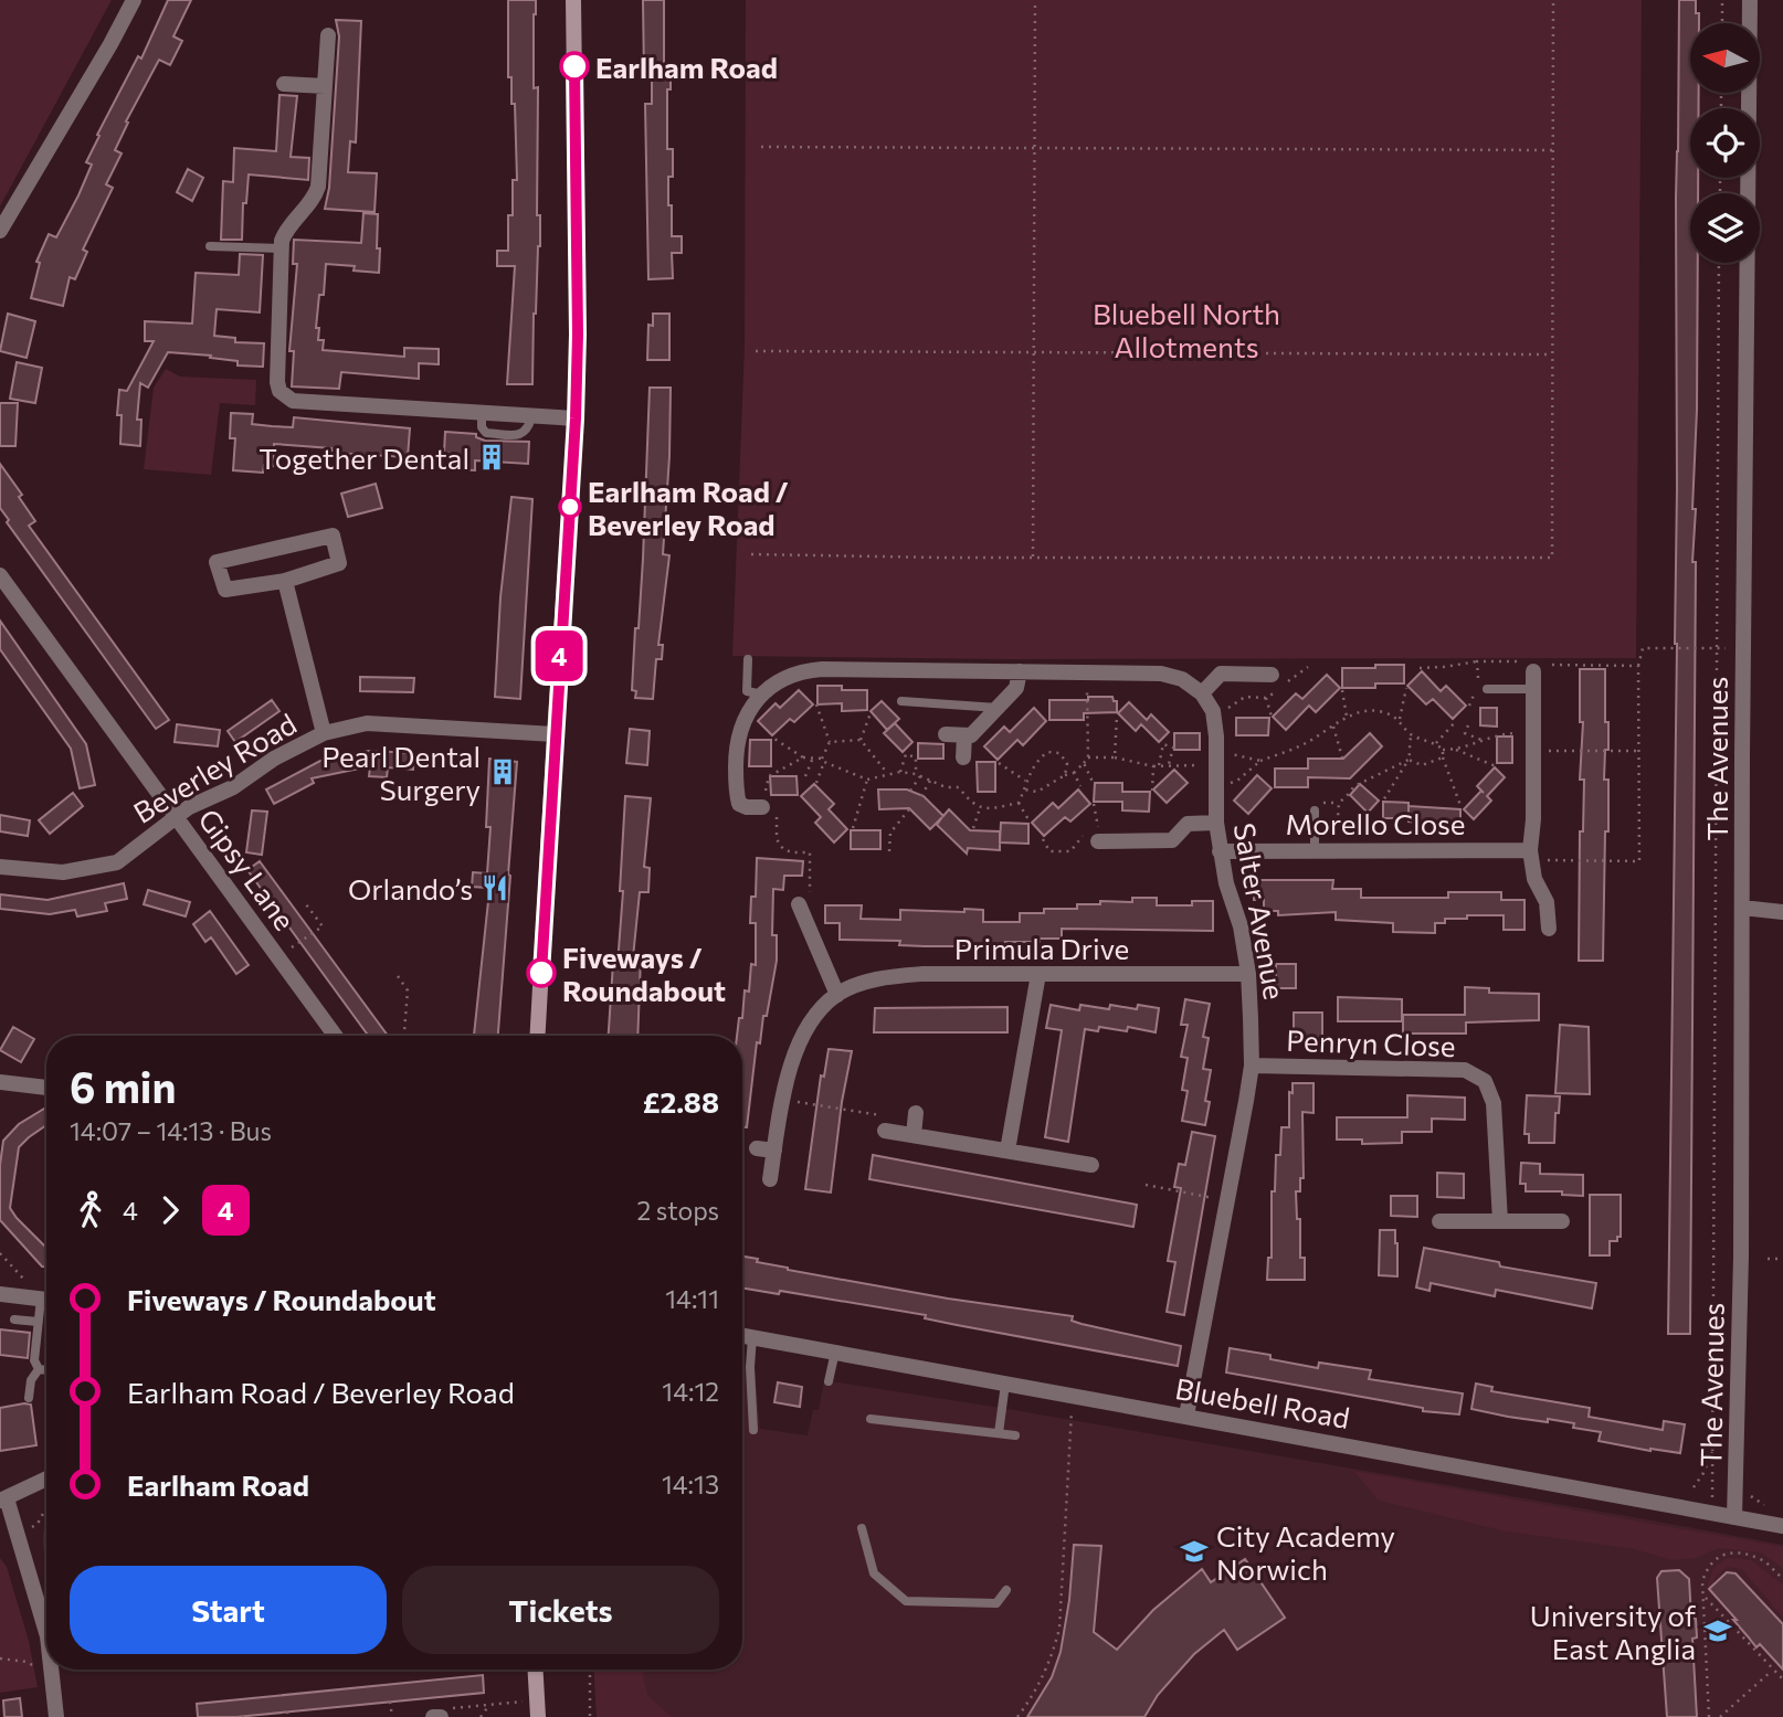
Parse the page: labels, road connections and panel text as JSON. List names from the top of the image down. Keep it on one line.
{"streets":{"street":["The Avenues","Beverley Road","Morello Close","Gipsy Lane","Salter Avenue","Primula Drive","Penryn Close","Bluebell Road"]},"crossings":[["The Avenues","Bluebell Road"],["Beverley Road","Gipsy Lane"],["Morello Close","Salter Avenue"],["Salter Avenue","Primula Drive"],["Salter Avenue","Penryn Close"],["Salter Avenue","Bluebell Road"]],"parks":["Bluebell North Allotments"],"places":{"other":["Earlham Road","Earlham Road / Beverley Road","Fiveways / Roundabout"],"building":["Together Dental","Pearl Dental Surgery"],"restaurant":["Orlando’s"],"school or university":["City Academy Norwich","University of East Anglia"]},"lines":["bus line 4"],"north":"left","page":{"on_map":"4","heading":["6 min","14:07 – 14:13 · Bus","£2.88"],"legs":["4","4","2 stops"],"list":[{"name":"Fiveways / Roundabout","value":"14:11"},{"name":"Earlham Road / Beverley Road","value":"14:12"},{"name":"Earlham Road","value":"14:13"}],"buttons":["Start","Tickets"]}}
